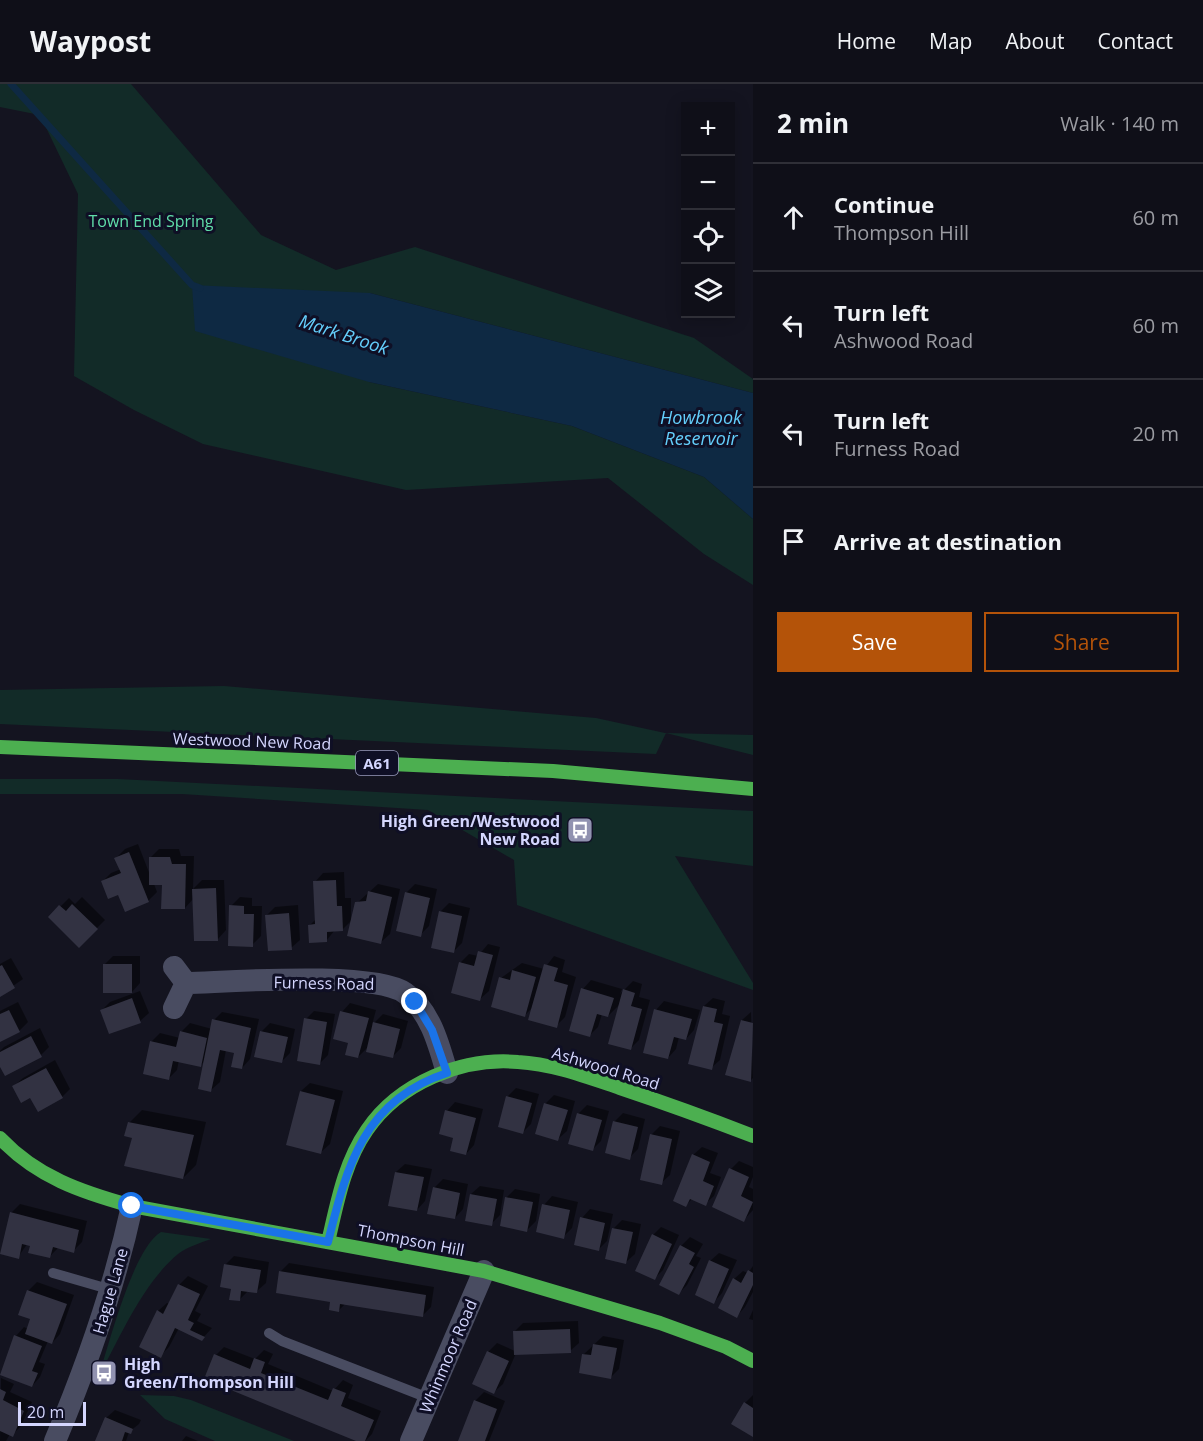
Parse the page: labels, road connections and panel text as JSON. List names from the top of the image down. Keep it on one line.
{"streets":{"main road":["Westwood New Road","A61","Ashwood Road","Thompson Hill"],"street":["Furness Road","Hague Lane","Whinmoor Road"]},"crossings":[["Furness Road","Ashwood Road"],["Ashwood Road","Thompson Hill"],["Thompson Hill","Hague Lane"],["Thompson Hill","Whinmoor Road"]],"water":["Mark Brook","Howbrook Reservoir"],"parks":["Town End Spring"],"places":{"bus stop":["High Green/Westwood New Road","High Green/Thompson Hill"]},"scale_bar":"20 m","page":{"header":"Waypost","nav":["Home","Map","About","Contact"],"heading":["2 min","Walk · 140 m"],"map_buttons":["+","−"],"list":[["Continue","Thompson Hill","60 m"],["Turn left","Ashwood Road","60 m"],["Turn left","Furness Road","20 m"],"Arrive at destination"],"buttons":["Save","Share"],"scale":"20 m"}}
